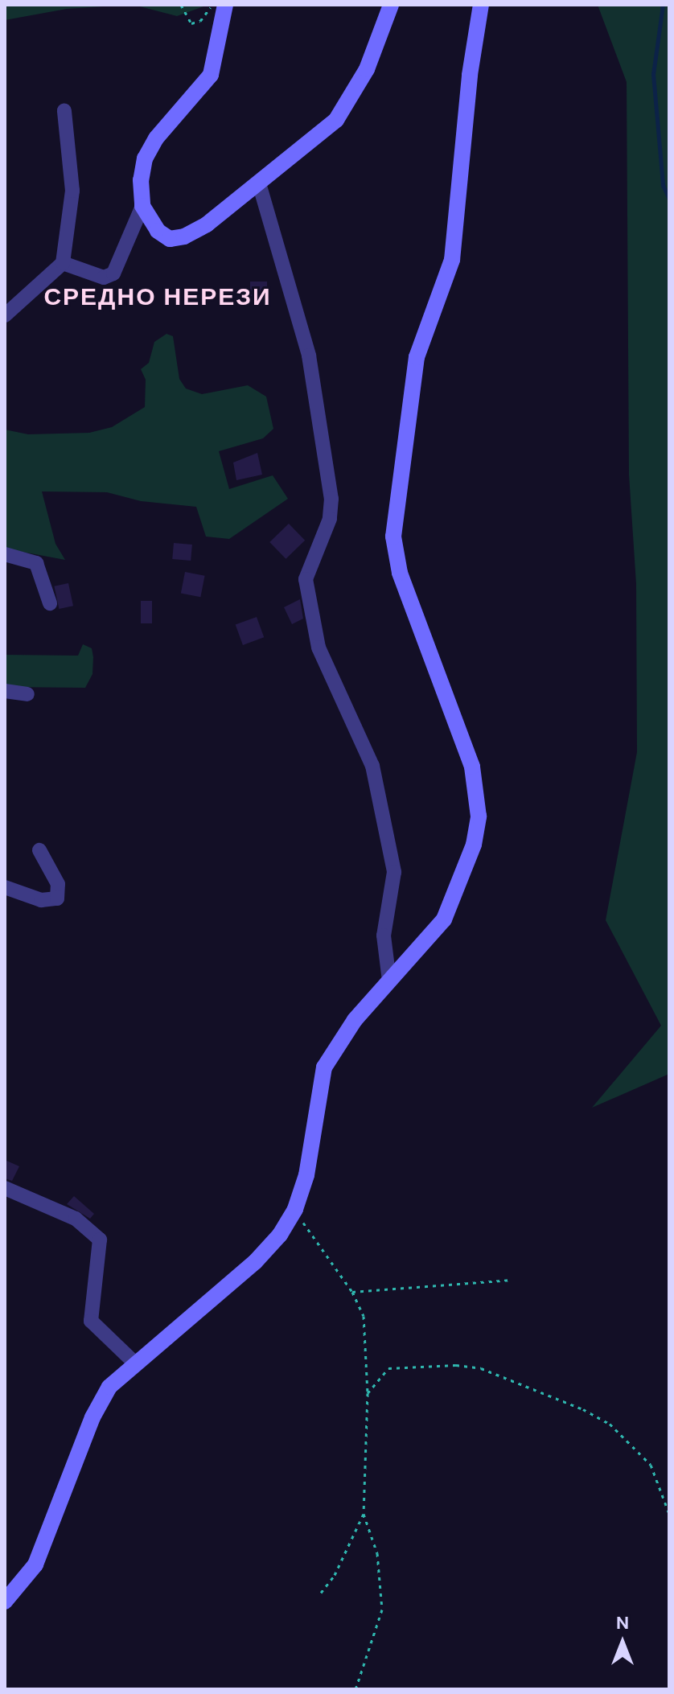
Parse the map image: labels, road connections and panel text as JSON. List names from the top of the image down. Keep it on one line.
{"districts":["СРЕДНО НЕРЕЗИ"],"north":"top"}
